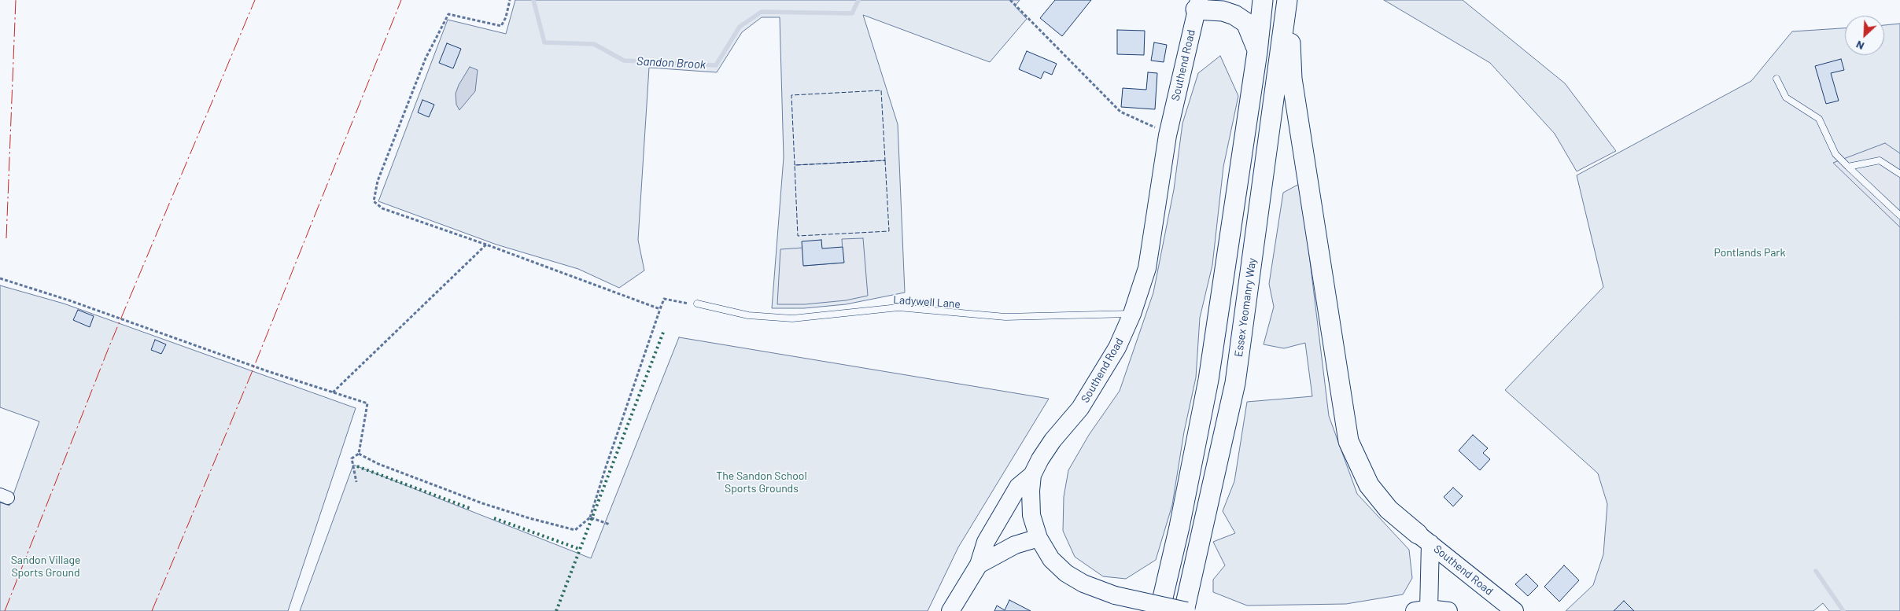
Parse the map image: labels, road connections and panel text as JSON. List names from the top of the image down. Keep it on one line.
{"streets":{"main road":["Essex Yeomanry Way"],"street":["Southend Road"],"lane":["Ladywell Lane"]},"crossings":[["Southend Road","Ladywell Lane"],["Southend Road","Essex Yeomanry Way"]],"water":["Sandon Brook"],"parks":["Pontlands Park","The Sandon School Sports Grounds","Sandon Village Sports Ground"],"north":"bottom left"}
